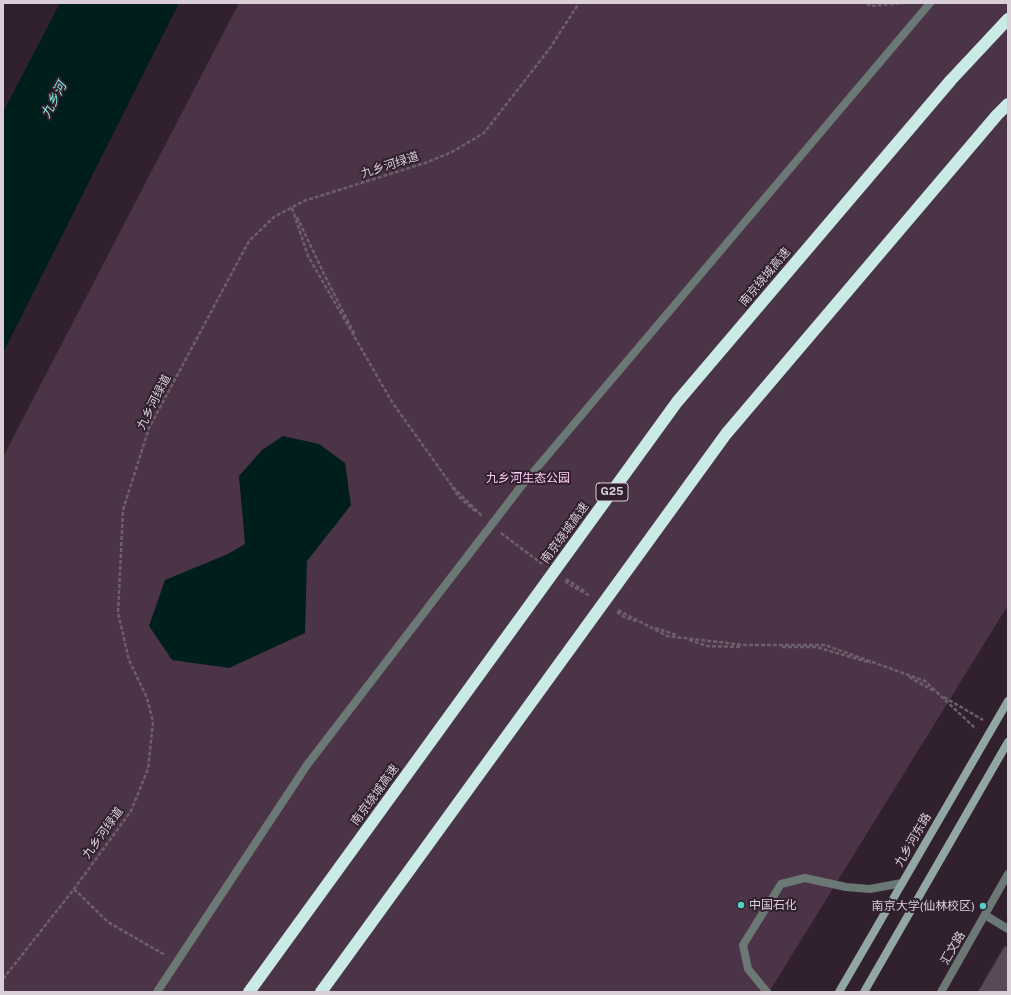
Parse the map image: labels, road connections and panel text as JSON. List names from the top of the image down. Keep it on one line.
{"streets":{"highway":["南京绕城高速","G25"],"main road":["九乡河东路"],"street":["汇文路"],"path":["九乡河绿道"]},"water":["九乡河"],"parks":["九乡河生态公园"],"places":["中国石化","南京大学(仙林校区)"]}
